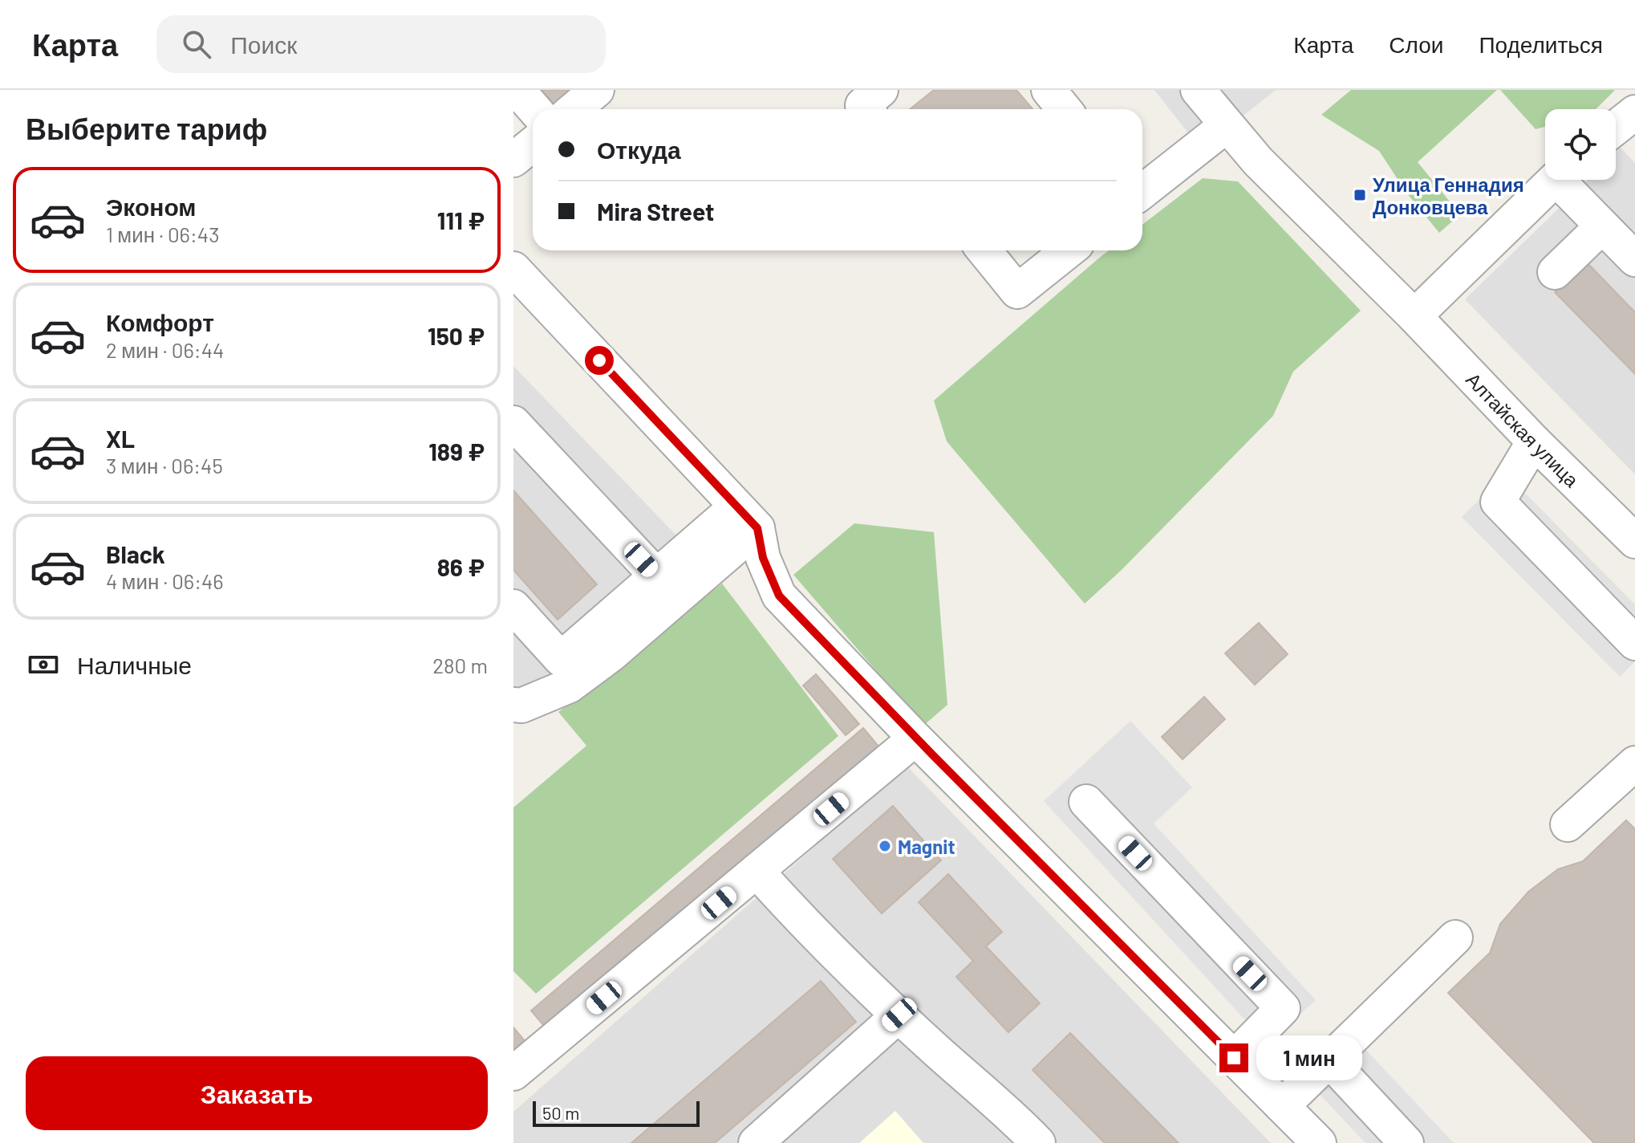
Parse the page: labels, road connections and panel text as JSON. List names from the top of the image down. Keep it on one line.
{"streets":{"street":["Алтайская улица"]},"places":{"transit":["Улица Геннадия Донковцева"],"other":["Magnit"]},"scale_bar":"50 m","page":{"header":"Карта","search":"Поиск","nav":["Карта","Слои","Поделиться"],"heading":"Выберите тариф","banner":["Откуда","Mira Street"],"list":[{"name":"Эконом","note":"1 мин · 06:43","value":"111 ₽"},{"name":"Комфорт","note":"2 мин · 06:44","value":"150 ₽"},{"name":"XL","note":"3 мин · 06:45","value":"189 ₽"},{"name":"Black","note":"4 мин · 06:46","value":"86 ₽"}],"pay":["Наличные","280 m"],"bubble":"1 мин","buttons":"Заказать","scale":"50 m"}}
